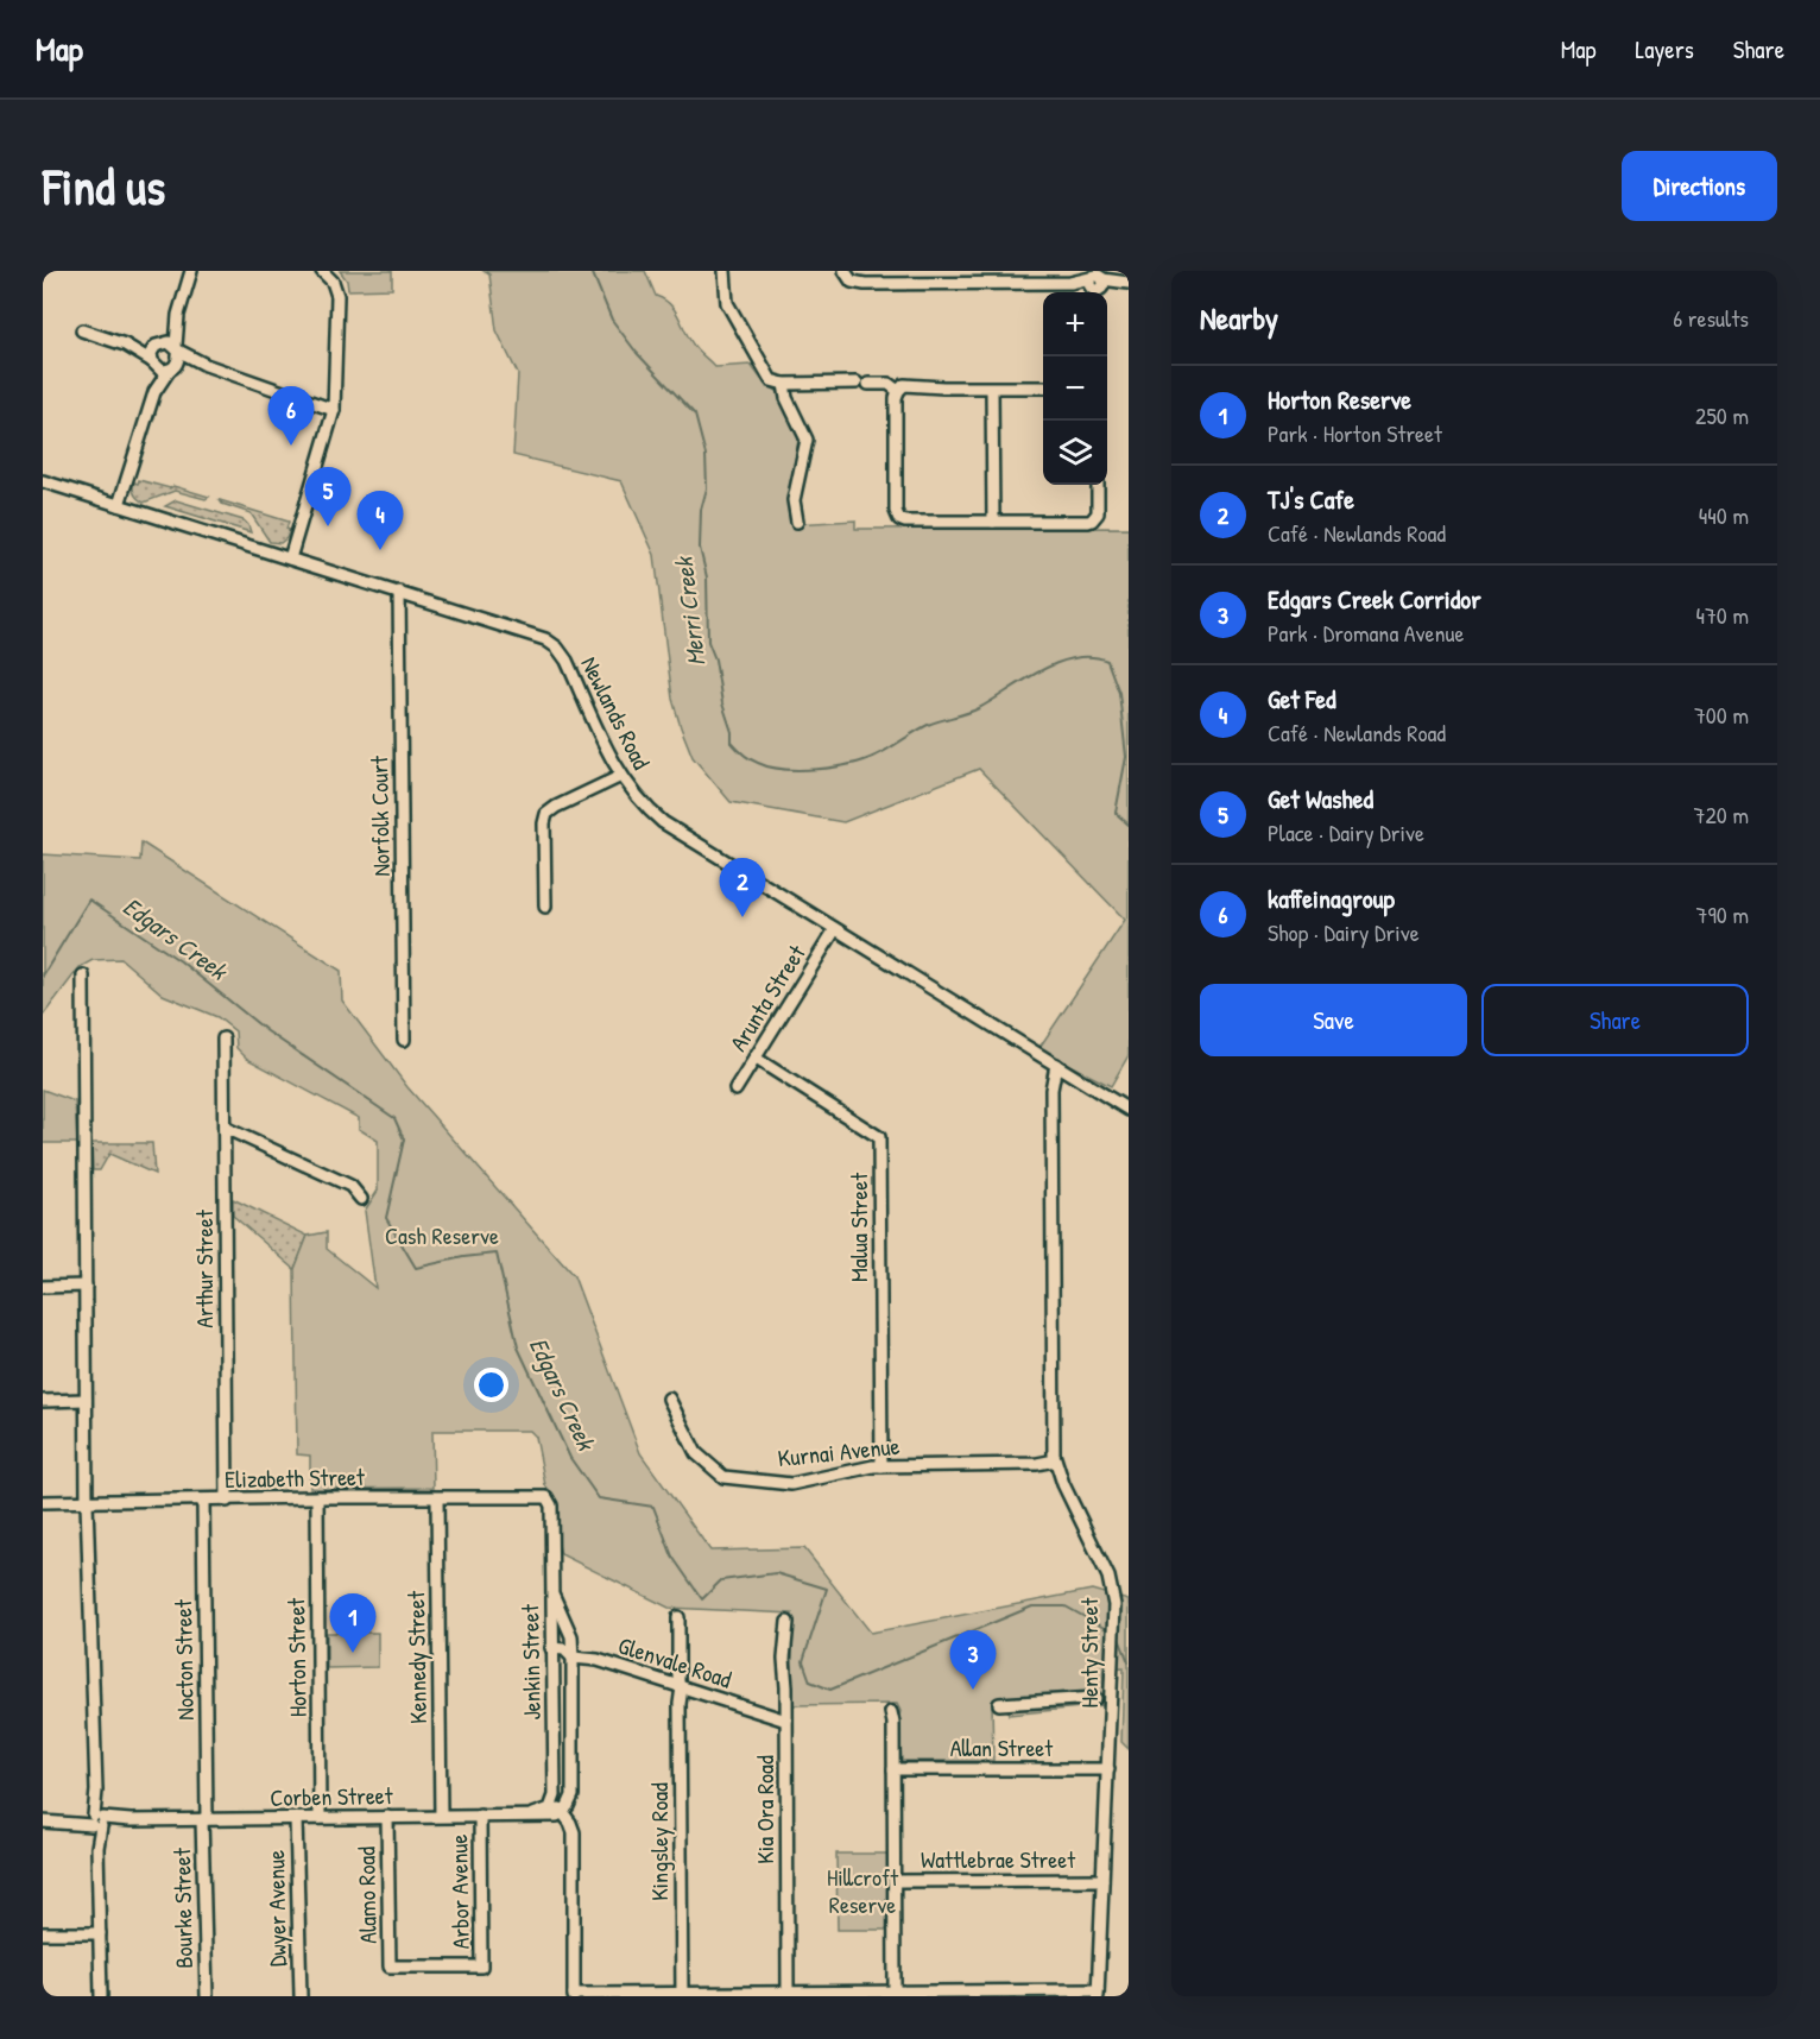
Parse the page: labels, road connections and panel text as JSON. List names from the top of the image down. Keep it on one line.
{"streets":{"street":["Newlands Road","Norfolk Court","Arunta Street","Malua Street","Arthur Street","Kurnai Avenue","Elizabeth Street","Henty Street","Horton Street","Kennedy Street","Nocton Street","Jenkin Street","Glenvale Road","Allan Street","Corben Street","Kia Ora Road","Kingsley Road","Wattlebrae Street","Arbor Avenue","Alamo Road","Bourke Street","Dwyer Avenue"]},"crossings":[["Newlands Road","Norfolk Court"],["Newlands Road","Arunta Street"],["Newlands Road","Henty Street"],["Arunta Street","Malua Street"],["Malua Street","Kurnai Avenue"],["Arthur Street","Elizabeth Street"],["Kurnai Avenue","Henty Street"],["Elizabeth Street","Horton Street"],["Elizabeth Street","Kennedy Street"],["Elizabeth Street","Nocton Street"],["Elizabeth Street","Jenkin Street"],["Henty Street","Allan Street"],["Henty Street","Wattlebrae Street"],["Horton Street","Corben Street"],["Kennedy Street","Corben Street"],["Nocton Street","Corben Street"],["Nocton Street","Bourke Street"],["Jenkin Street","Glenvale Road"],["Glenvale Road","Kia Ora Road"],["Glenvale Road","Kingsley Road"],["Corben Street","Arbor Avenue"],["Corben Street","Alamo Road"],["Corben Street","Bourke Street"],["Corben Street","Dwyer Avenue"],["Arbor Avenue","Alamo Road"]],"water":["Merri Creek","Edgars Creek"],"parks":["Cash Reserve","Hillcroft Reserve"],"page":{"header":"Map","nav":["Map","Layers","Share"],"buttons":["Directions",["Save","Share"]],"title":"Find us","heading":["Nearby","6 results"],"map_buttons":["+","−"],"list":[{"mark":"1","name":"Horton Reserve","note":"Park · Horton Street","value":"250 m"},{"mark":"2","name":"TJ's Cafe","note":"Café · Newlands Road","value":"440 m"},{"mark":"3","name":"Edgars Creek Corridor","note":"Park · Dromana Avenue","value":"470 m"},{"mark":"4","name":"Get Fed","note":"Café · Newlands Road","value":"700 m"},{"mark":"5","name":"Get Washed","note":"Place · Dairy Drive","value":"720 m"},{"mark":"6","name":"kaffeinagroup","note":"Shop · Dairy Drive","value":"790 m"}],"pins":["6","5","4","2","1","3"]}}
